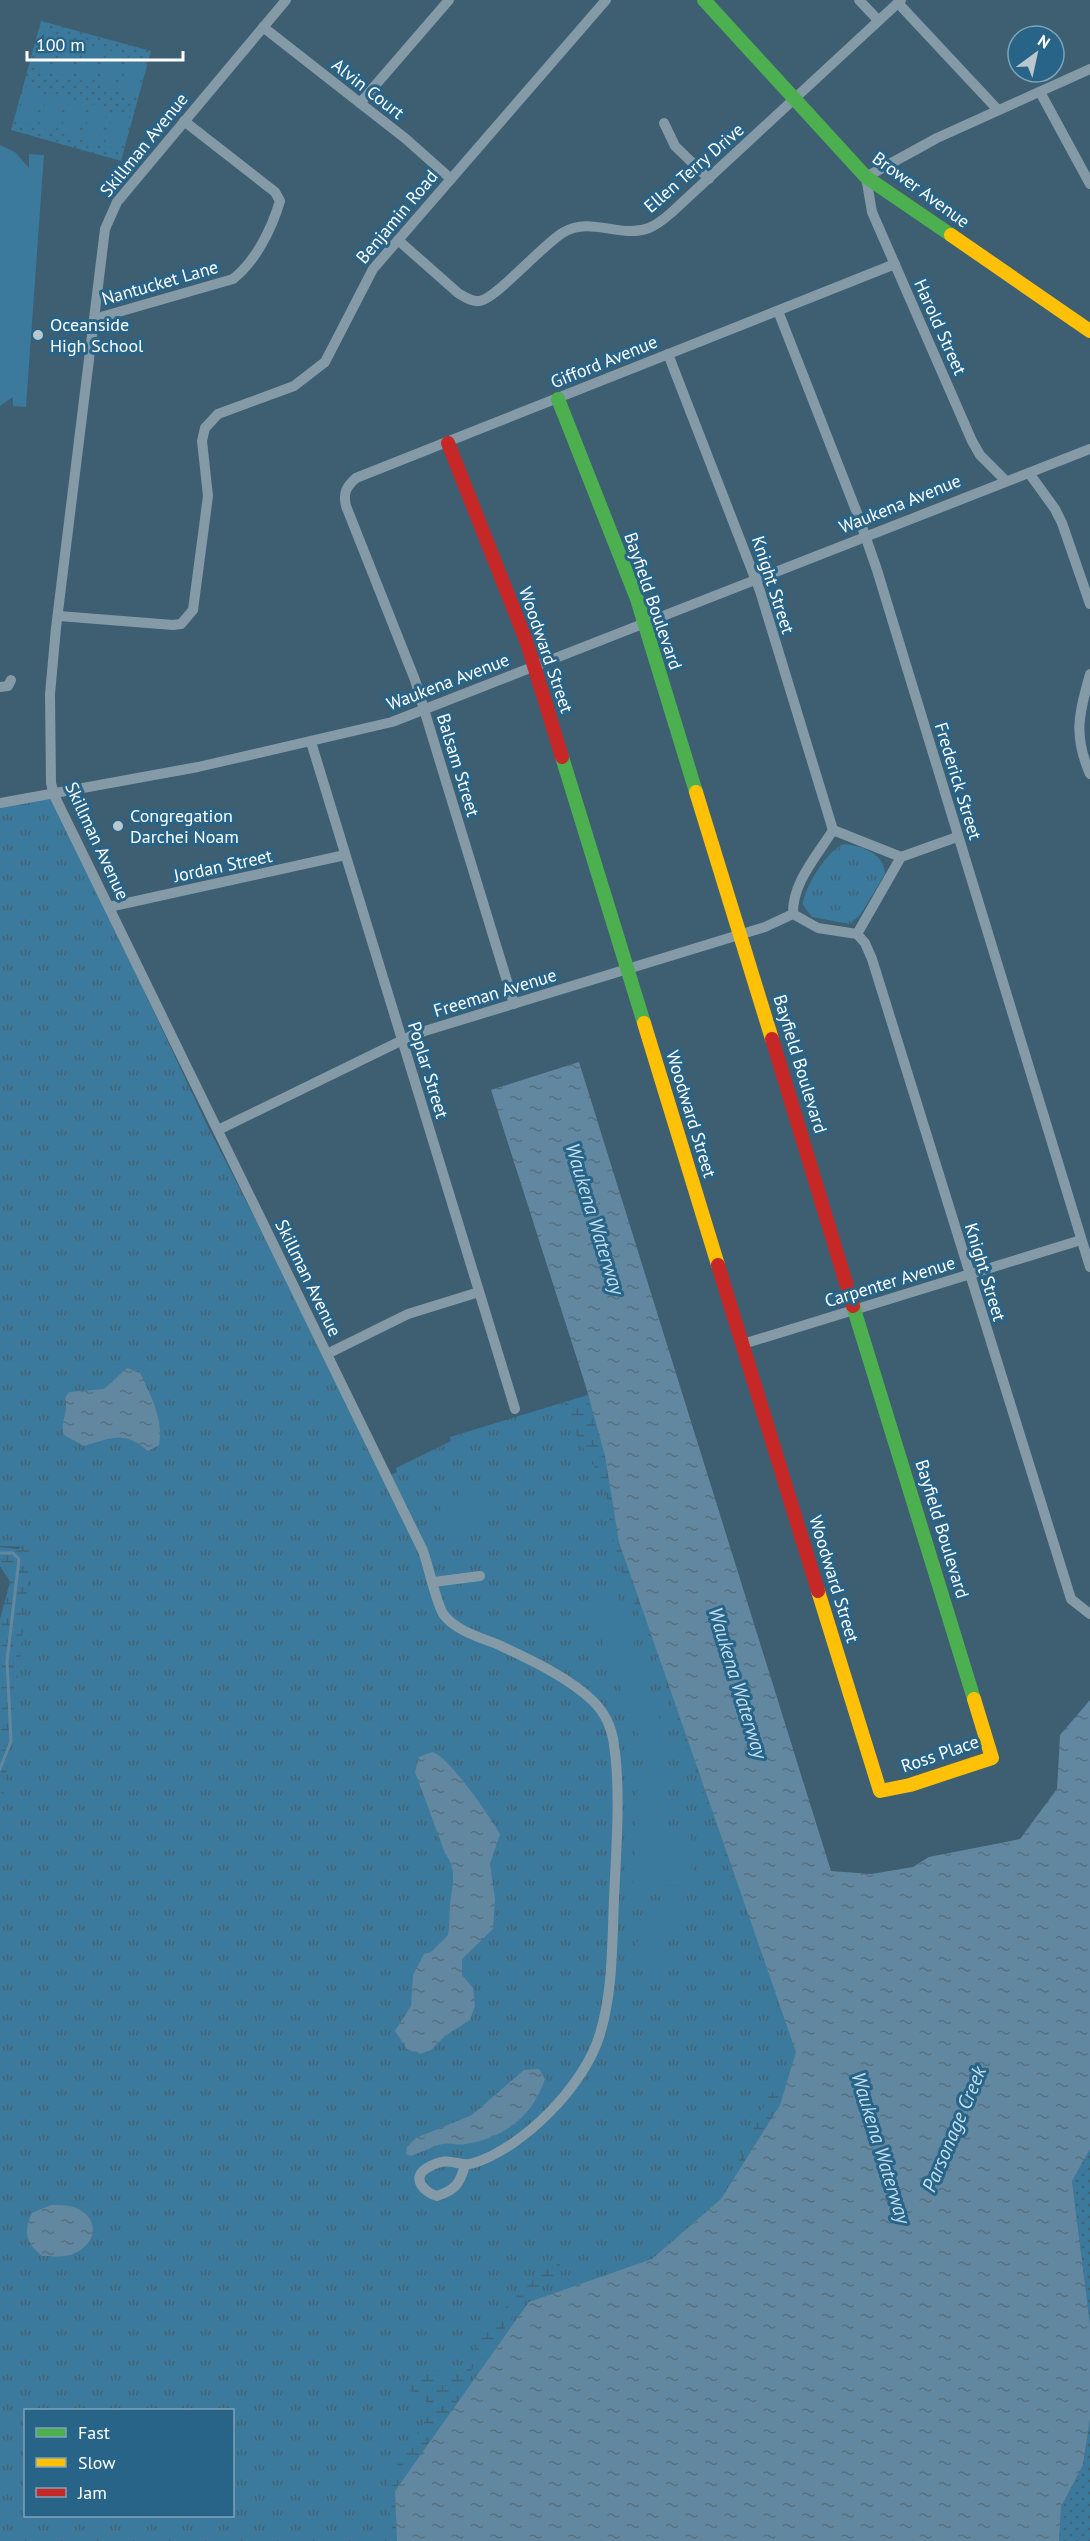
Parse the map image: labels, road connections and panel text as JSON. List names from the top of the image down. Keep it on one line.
{"streets":{"street":["Alvin Court","Skillman Avenue","Ellen Terry Drive","Brower Avenue","Benjamin Road","Nantucket Lane","Harold Street","Gifford Avenue","Waukena Avenue","Knight Street","Bayfield Boulevard","Woodward Street","Balsam Street","Frederick Street","Jordan Street","Freeman Avenue","Poplar Street","Carpenter Avenue","Ross Place"]},"crossings":[["Alvin Court","Skillman Avenue"],["Alvin Court","Benjamin Road"],["Skillman Avenue","Benjamin Road"],["Skillman Avenue","Nantucket Lane"],["Skillman Avenue","Waukena Avenue"],["Skillman Avenue","Jordan Street"],["Skillman Avenue","Freeman Avenue"],["Ellen Terry Drive","Brower Avenue"],["Ellen Terry Drive","Benjamin Road"],["Brower Avenue","Harold Street"],["Harold Street","Gifford Avenue"],["Harold Street","Waukena Avenue"],["Gifford Avenue","Knight Street"],["Gifford Avenue","Bayfield Boulevard"],["Gifford Avenue","Woodward Street"],["Gifford Avenue","Balsam Street"],["Gifford Avenue","Frederick Street"],["Waukena Avenue","Knight Street"],["Waukena Avenue","Bayfield Boulevard"],["Waukena Avenue","Woodward Street"],["Waukena Avenue","Balsam Street"],["Waukena Avenue","Frederick Street"],["Waukena Avenue","Poplar Street"],["Knight Street","Carpenter Avenue"],["Bayfield Boulevard","Freeman Avenue"],["Bayfield Boulevard","Carpenter Avenue"],["Bayfield Boulevard","Ross Place"],["Woodward Street","Freeman Avenue"],["Woodward Street","Carpenter Avenue"],["Woodward Street","Ross Place"],["Balsam Street","Freeman Avenue"],["Frederick Street","Carpenter Avenue"],["Jordan Street","Poplar Street"],["Freeman Avenue","Poplar Street"]],"water":["Waukena Waterway","Parsonage Creek"],"places":["Oceanside High School","Congregation Darchei Noam"],"legend":["Fast","Slow","Jam"],"scale_bar":"100 m","north":"top right"}
